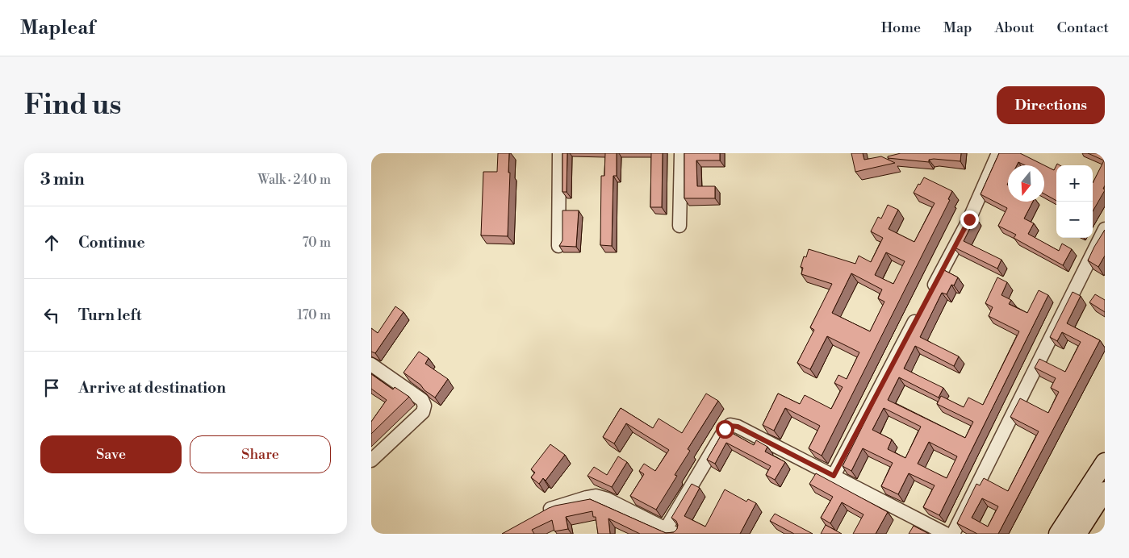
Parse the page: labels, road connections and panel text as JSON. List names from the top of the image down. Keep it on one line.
{"north":"bottom","page":{"header":"Mapleaf","nav":["Home","Map","About","Contact"],"buttons":["Directions",["Save","Share"]],"title":"Find us","heading":["3 min","Walk · 240 m"],"map_buttons":["+","−"],"list":[["Continue","70 m"],["Turn left","170 m"],"Arrive at destination"]}}
